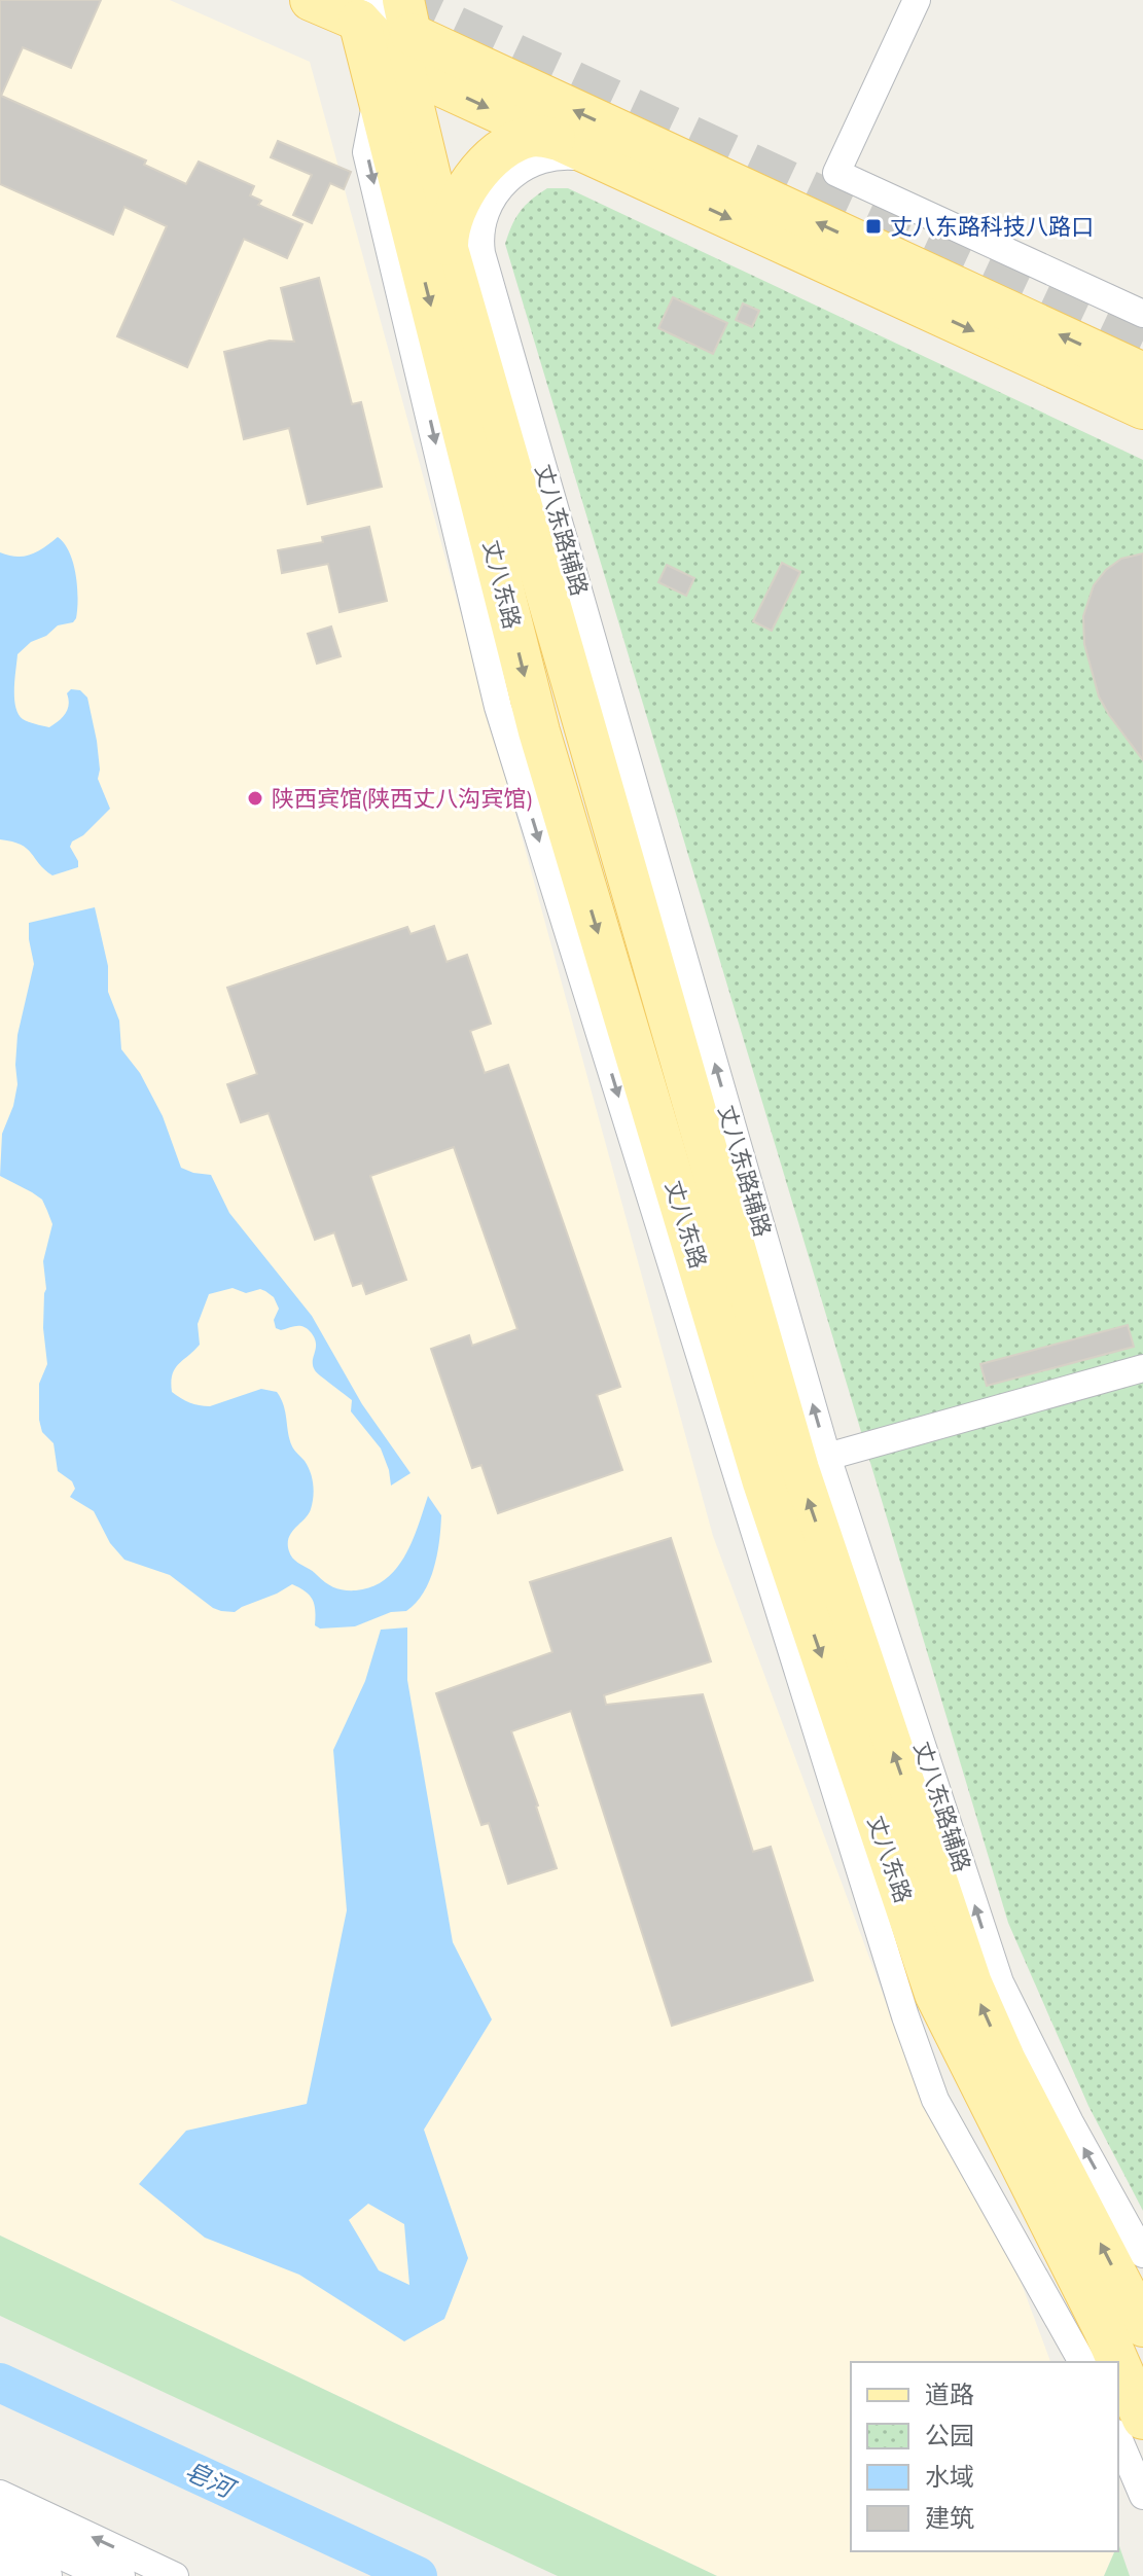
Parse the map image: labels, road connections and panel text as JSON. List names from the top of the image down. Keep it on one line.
{"streets":{"main road":["丈八东路"],"street":["丈八东路辅路"]},"crossings":[["丈八东路辅路","丈八东路"]],"water":["皂河"],"places":{"transit":["丈八东路科技八路口"],"other":["陕西宾馆(陕西丈八沟宾馆)"]},"legend":["道路","公园","水域","建筑"]}
